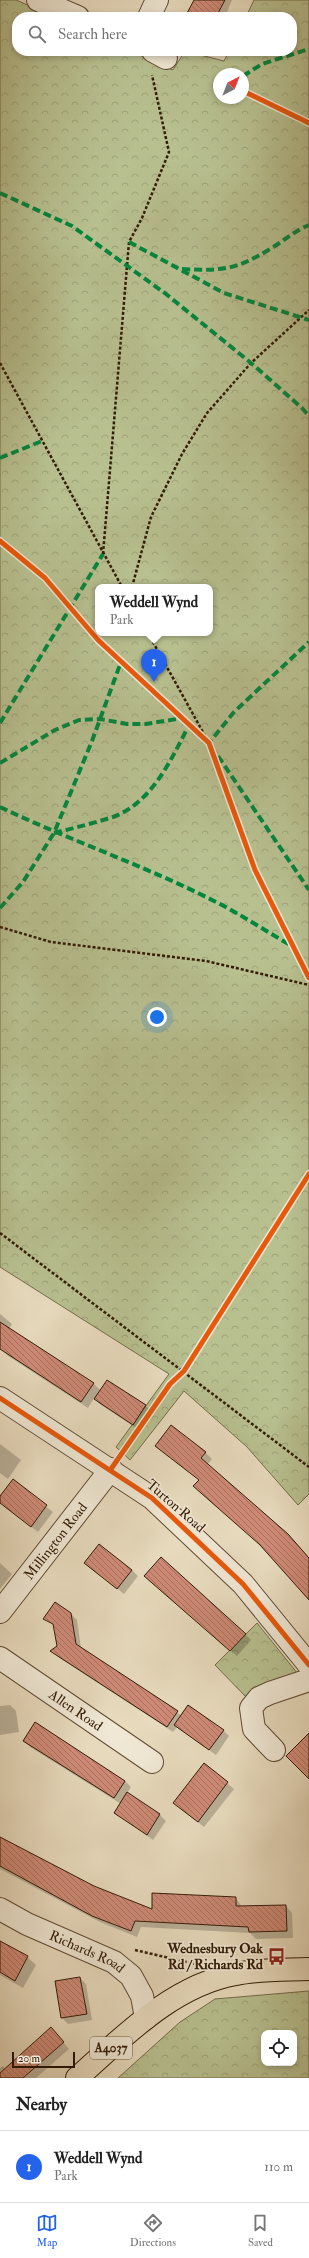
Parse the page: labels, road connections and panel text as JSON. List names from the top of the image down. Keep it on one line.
{"streets":{"main road":["A4037"],"street":["Turton Road","Millington Road","Allen Road","Richards Road"]},"crossings":[["Turton Road","Millington Road"],["Richards Road","A4037"]],"places":{"bus stop":["Wednesbury Oak Rd / Richards Rd"]},"scale_bar":"20 m","north":"top right","page":{"search":"Search here","popup":["Weddell Wynd","Park"],"pins":"1","scale":"20 m","heading":"Nearby","list":[{"mark":"1","name":"Weddell Wynd","note":"Park","value":"110 m"}],"nav":["Map","Directions","Saved"]}}
